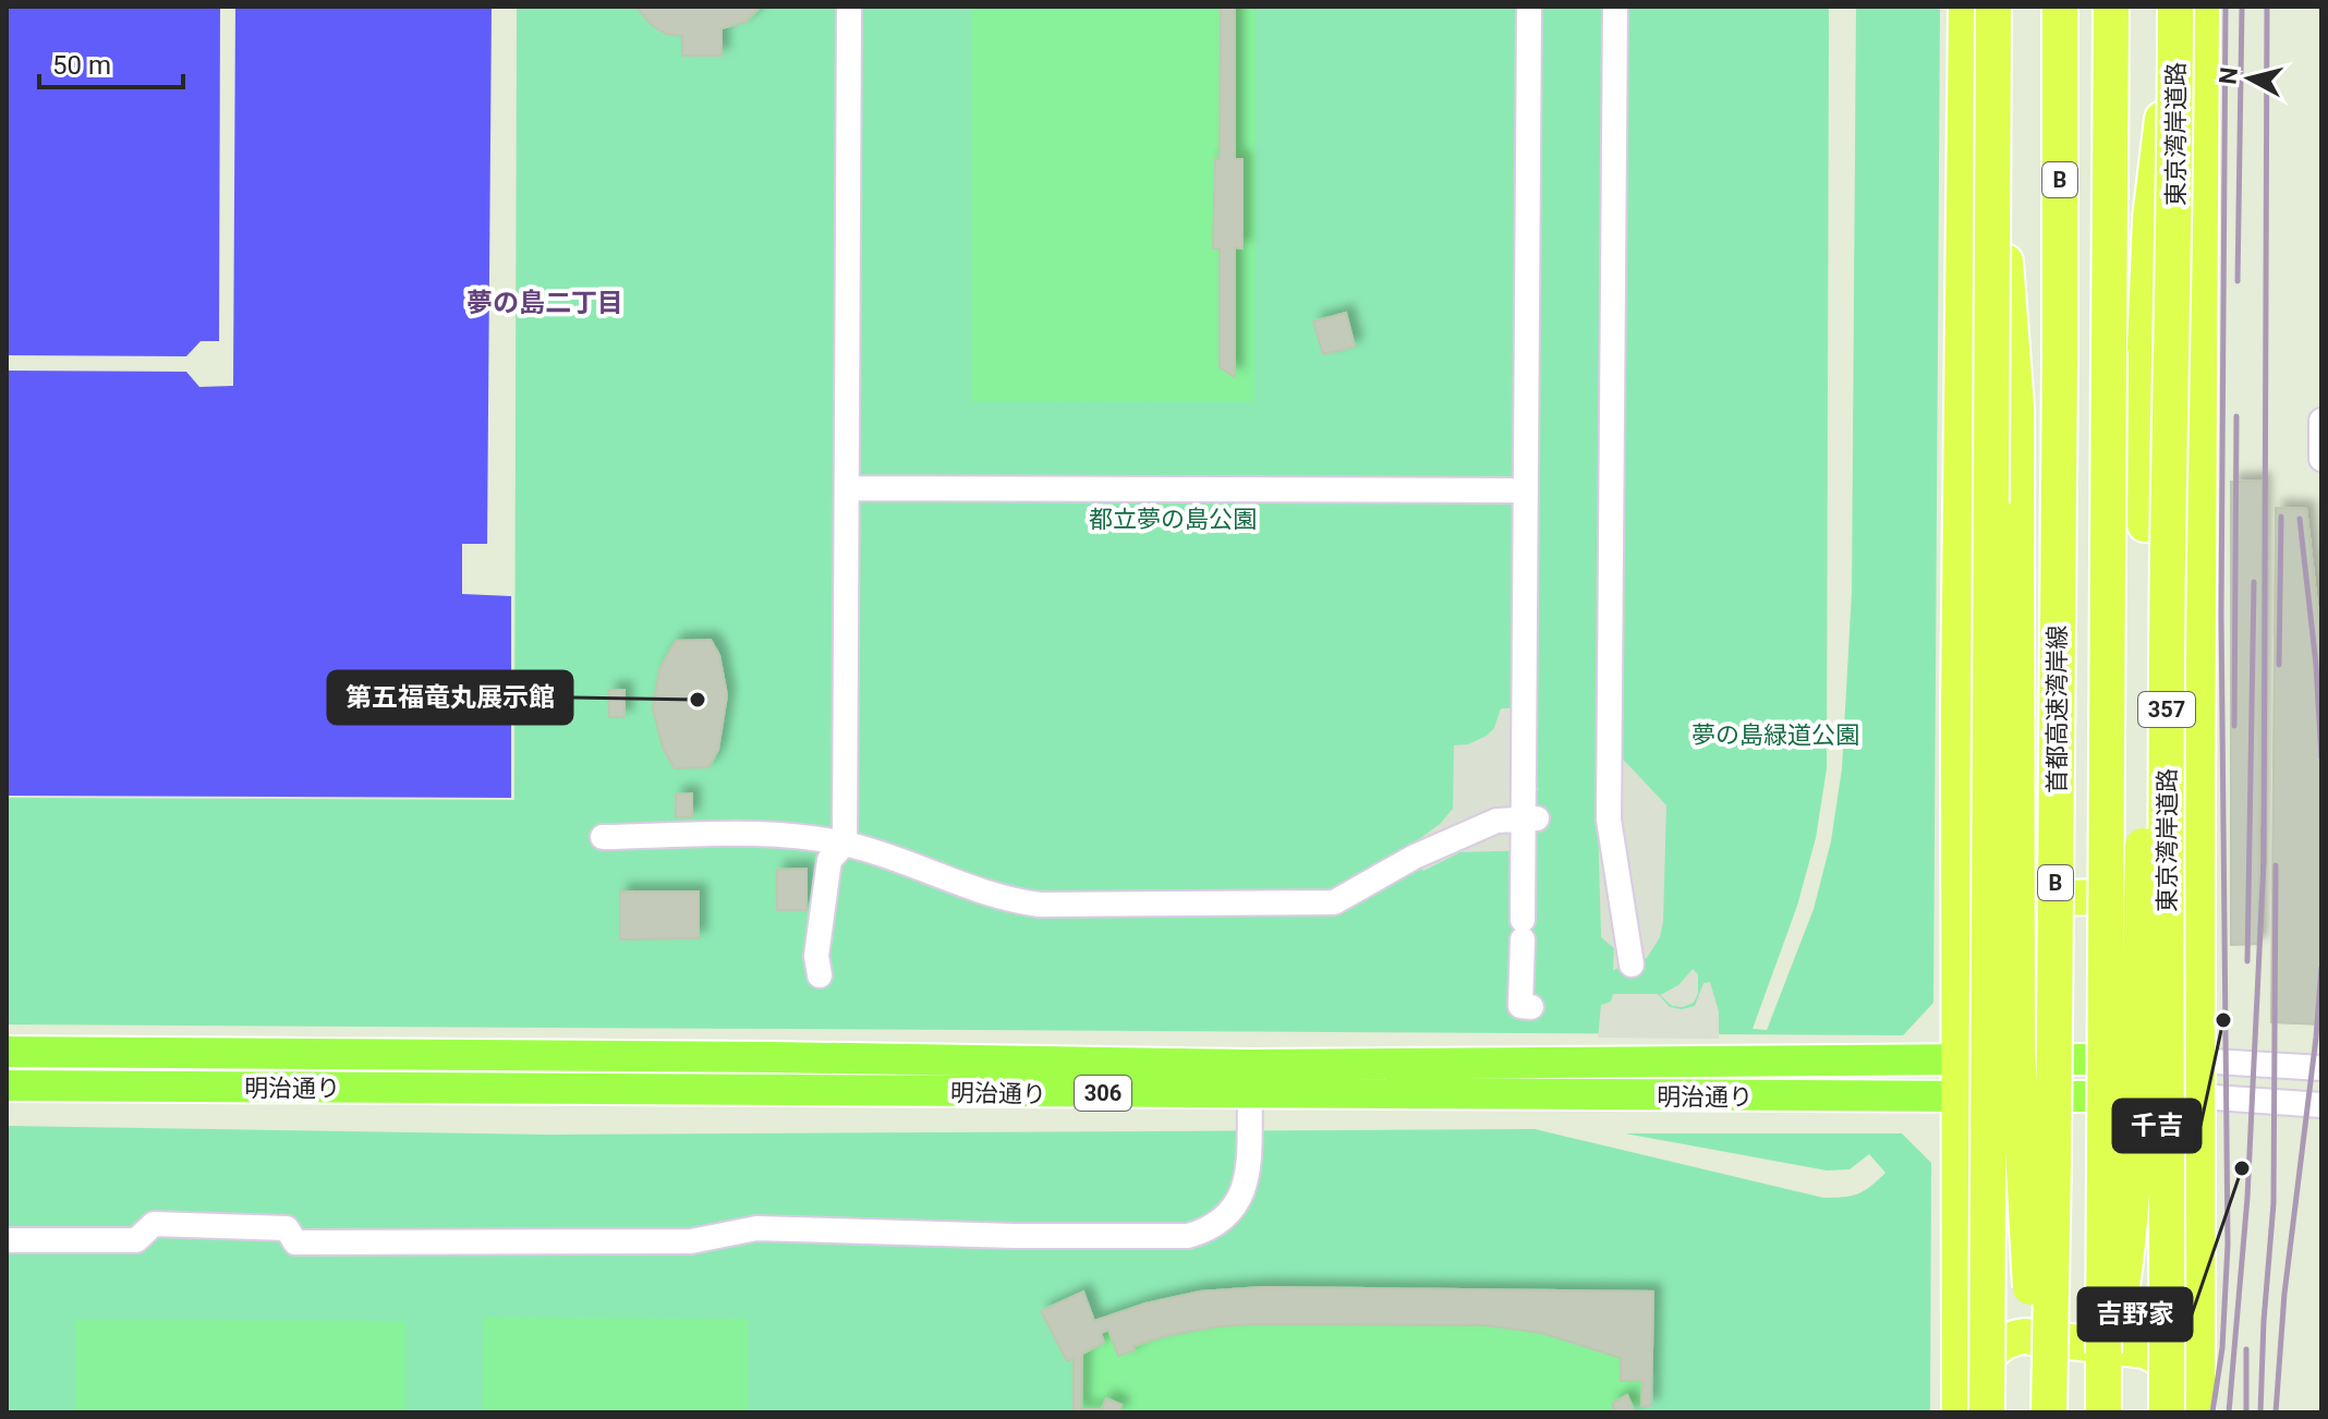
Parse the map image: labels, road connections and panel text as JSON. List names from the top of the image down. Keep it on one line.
{"streets":{"highway":["東京湾岸道路","B","首都高速湾岸線","357"],"main road":["明治通り","306"]},"crossings":[["東京湾岸道路","357"],["357","明治通り"]],"districts":["夢の島二丁目"],"parks":["都立夢の島公園","夢の島緑道公園"],"places":["第五福竜丸展示館","千吉","吉野家"],"scale_bar":"50 m","north":"left"}
